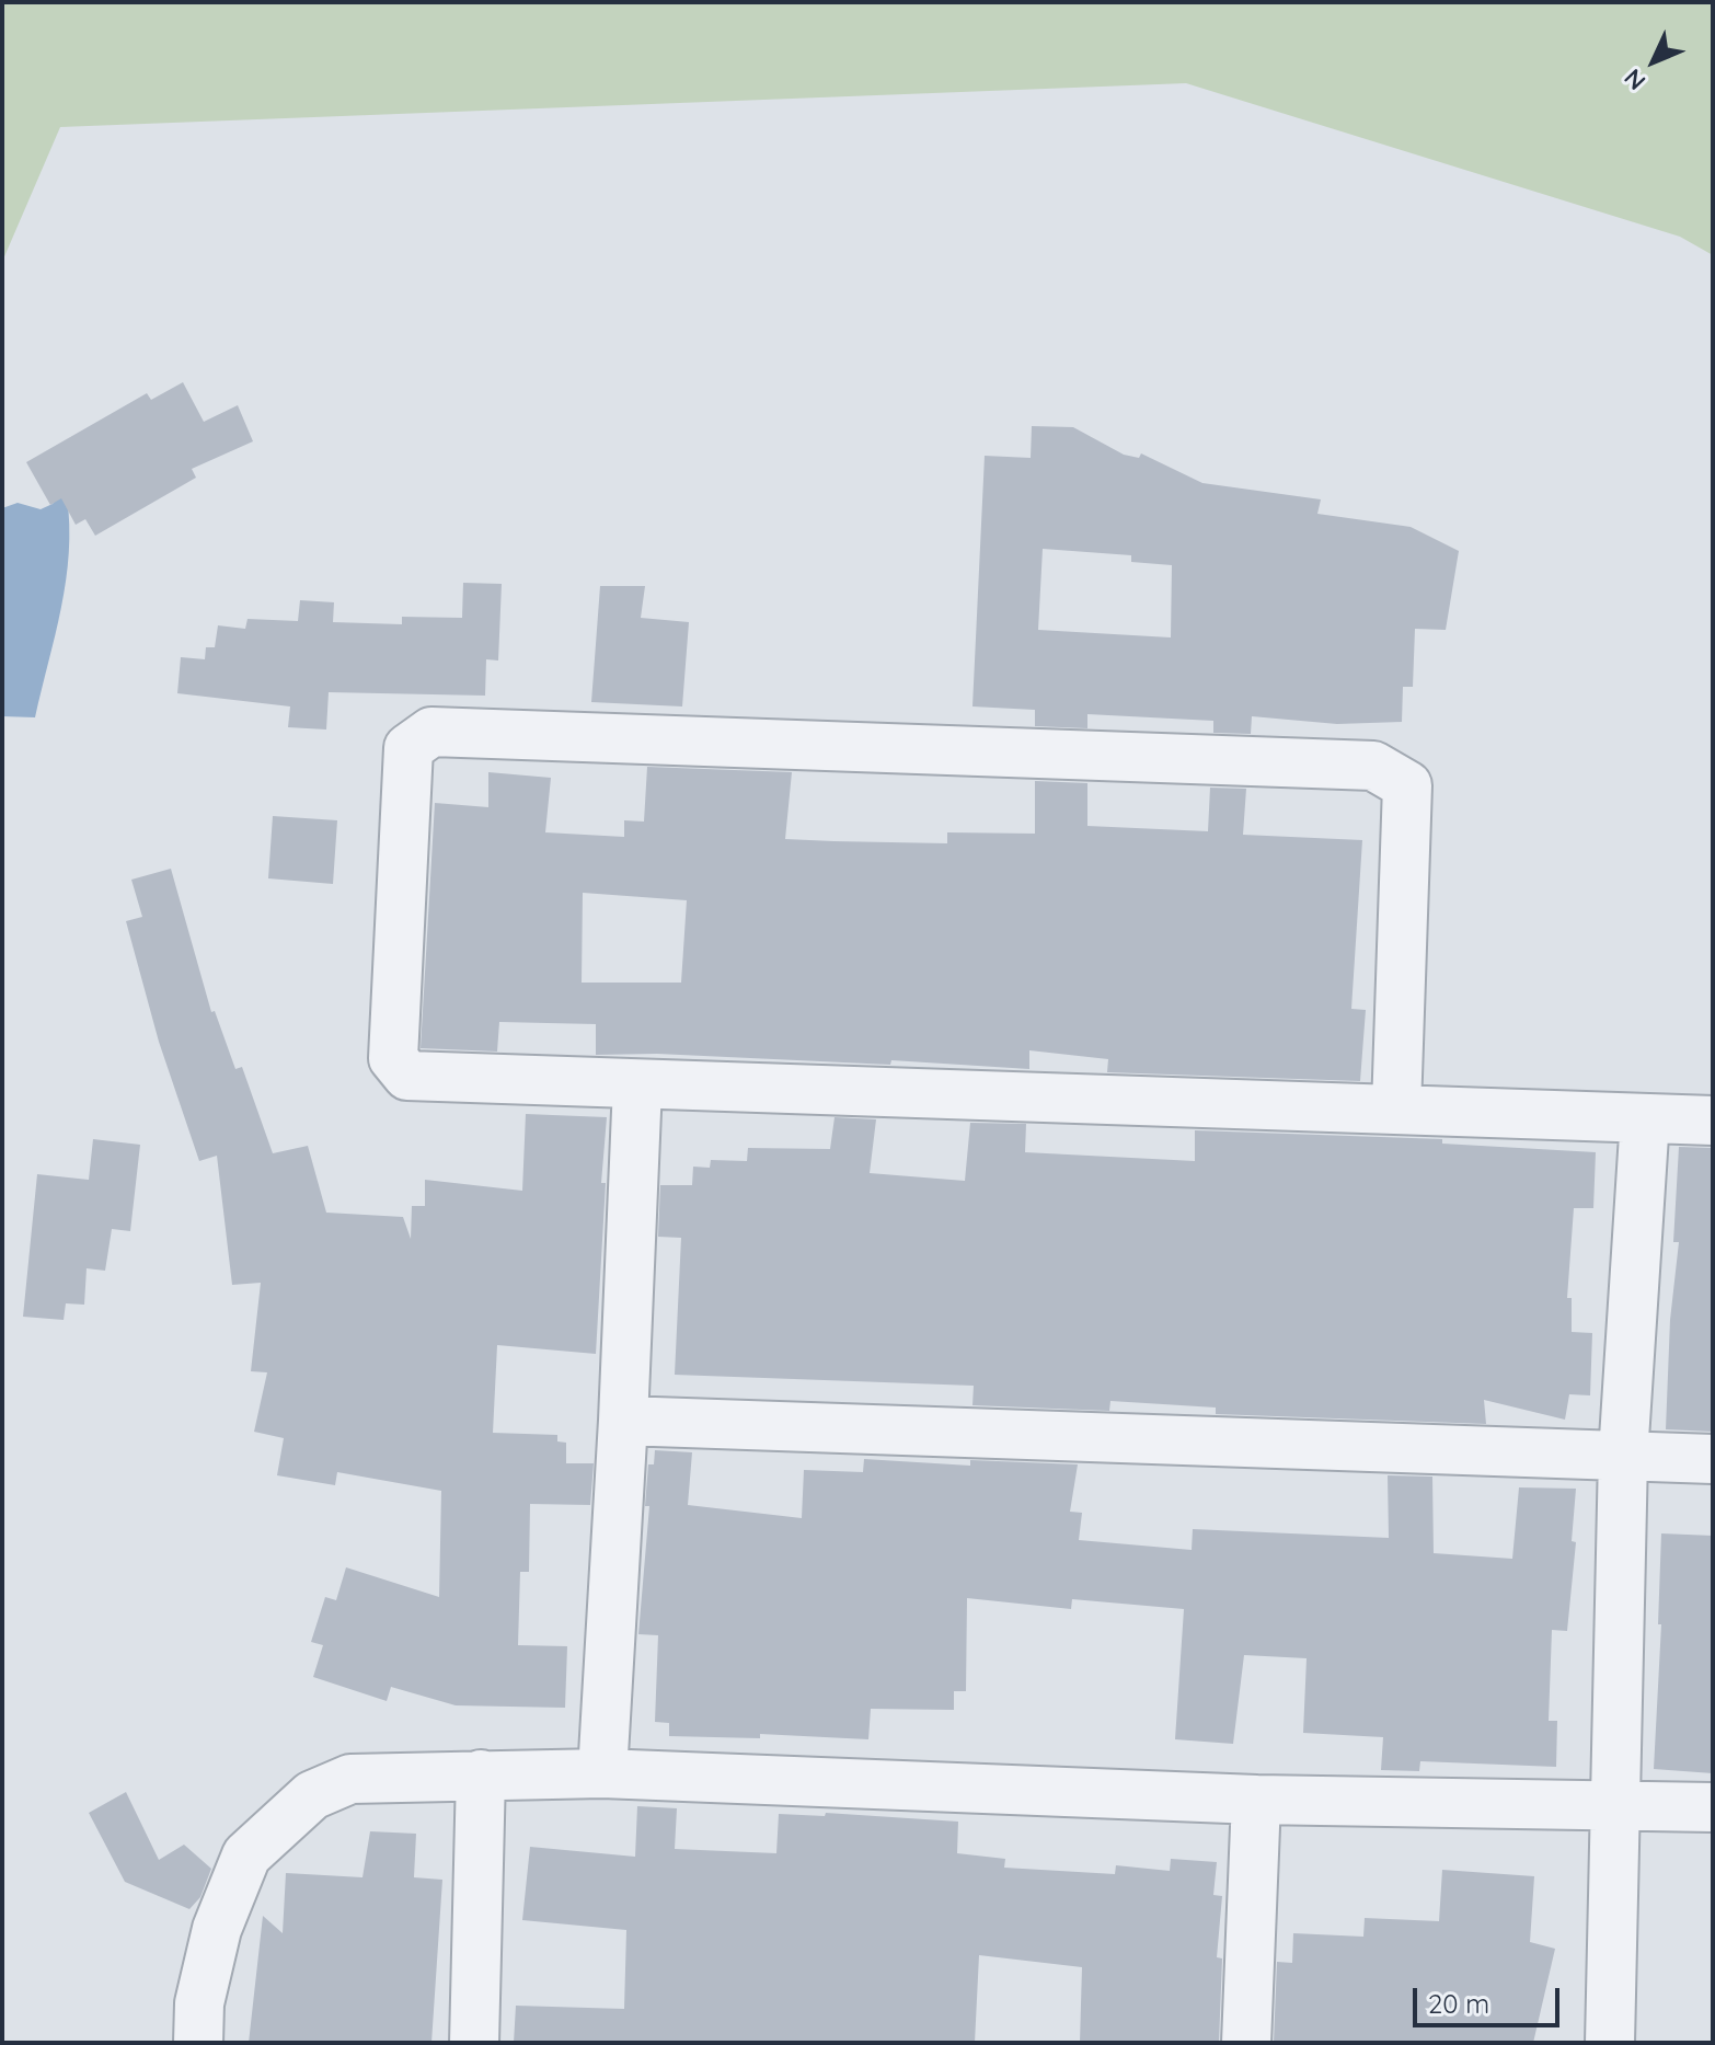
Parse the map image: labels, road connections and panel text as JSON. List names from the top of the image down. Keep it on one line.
{"scale_bar":"20 m","north":"bottom left"}
